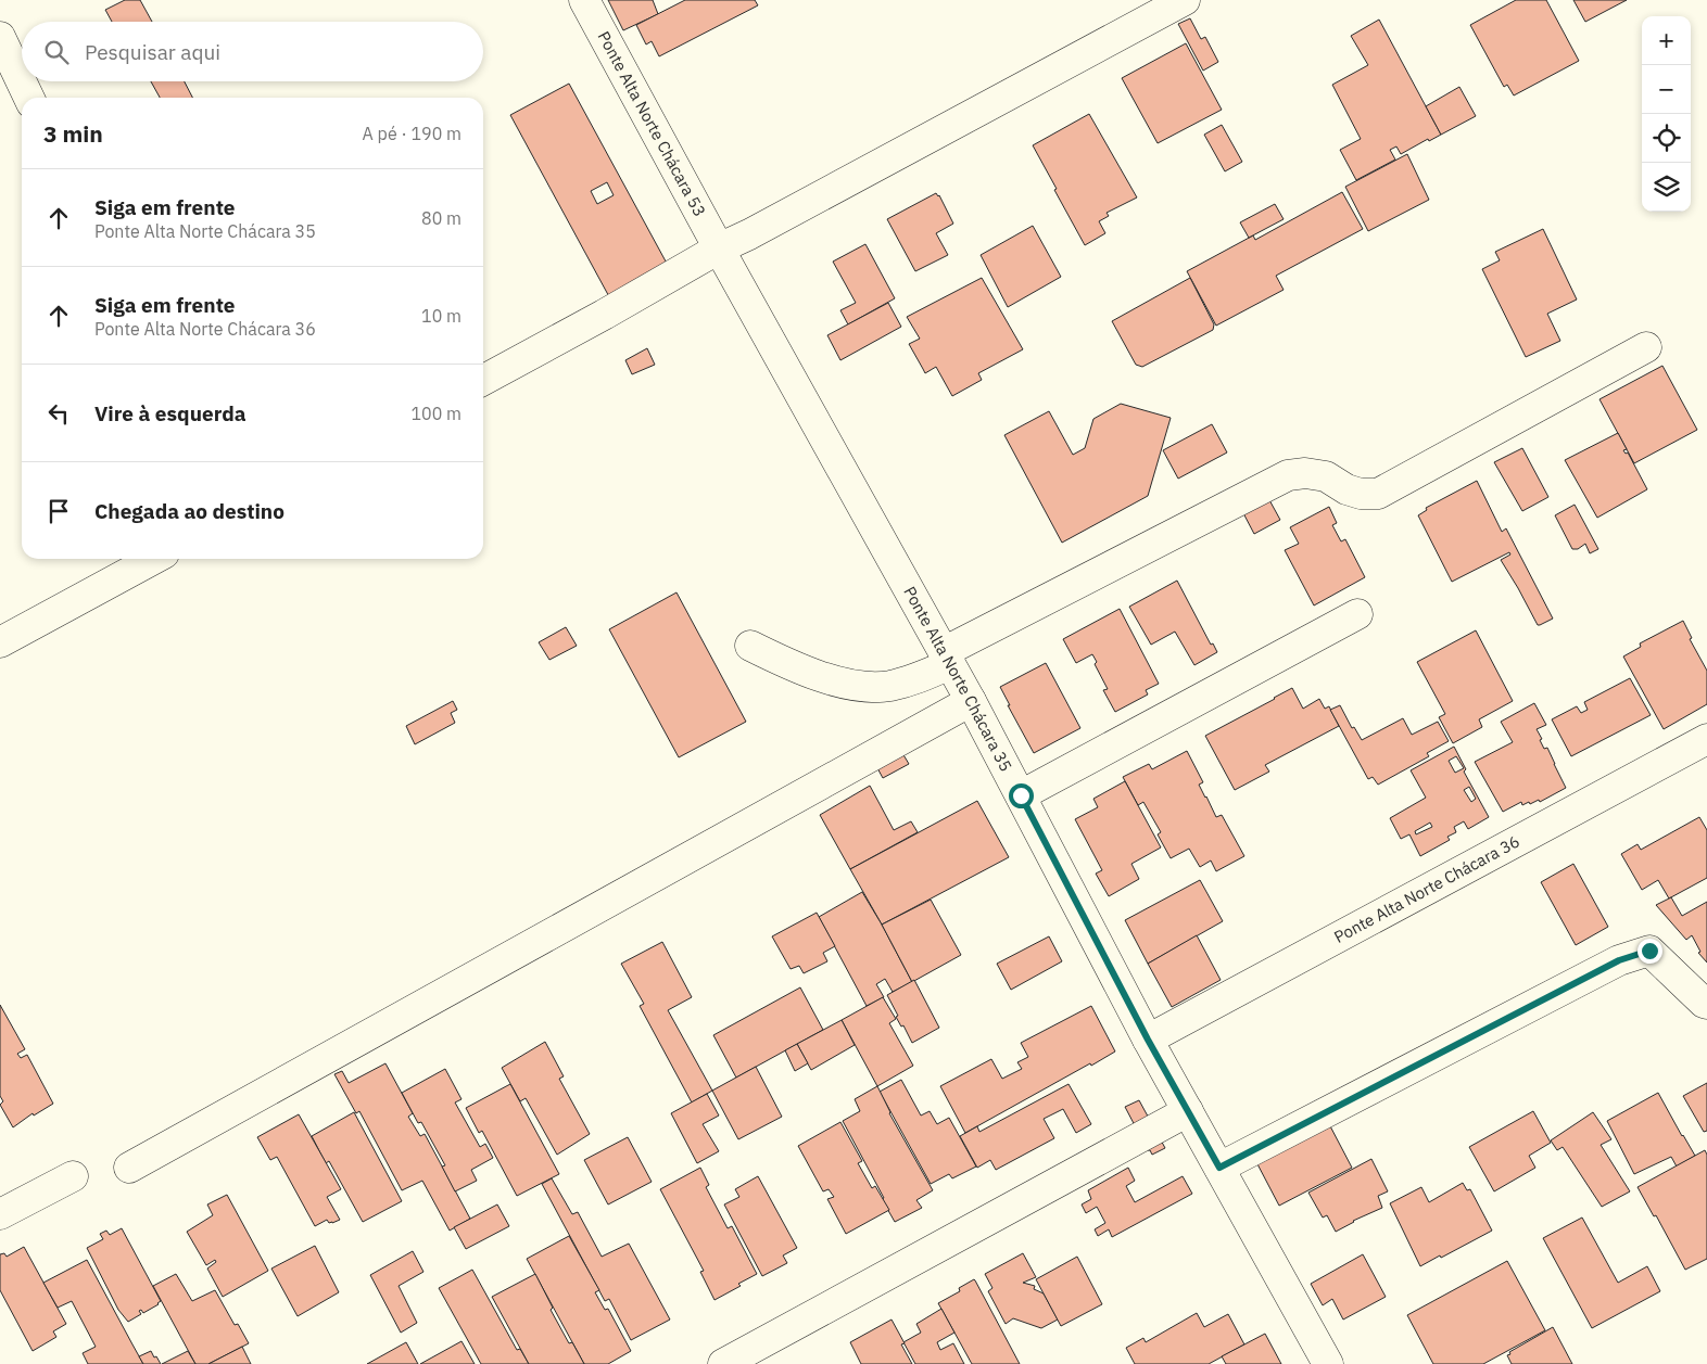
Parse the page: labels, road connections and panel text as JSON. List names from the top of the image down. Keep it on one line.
{"streets":{"street":["Ponte Alta Norte Chácara 53","Ponte Alta Norte Chácara 35","Ponte Alta Norte Chácara 36"]},"crossings":[["Ponte Alta Norte Chácara 53","Ponte Alta Norte Chácara 35"],["Ponte Alta Norte Chácara 35","Ponte Alta Norte Chácara 36"]],"page":{"map_buttons":["+","−"],"search":"Pesquisar aqui","heading":["3 min","A pé · 190 m"],"list":[["Siga em frente","Ponte Alta Norte Chácara 35","80 m"],["Siga em frente","Ponte Alta Norte Chácara 36","10 m"],["Vire à esquerda","100 m"],"Chegada ao destino"]}}
